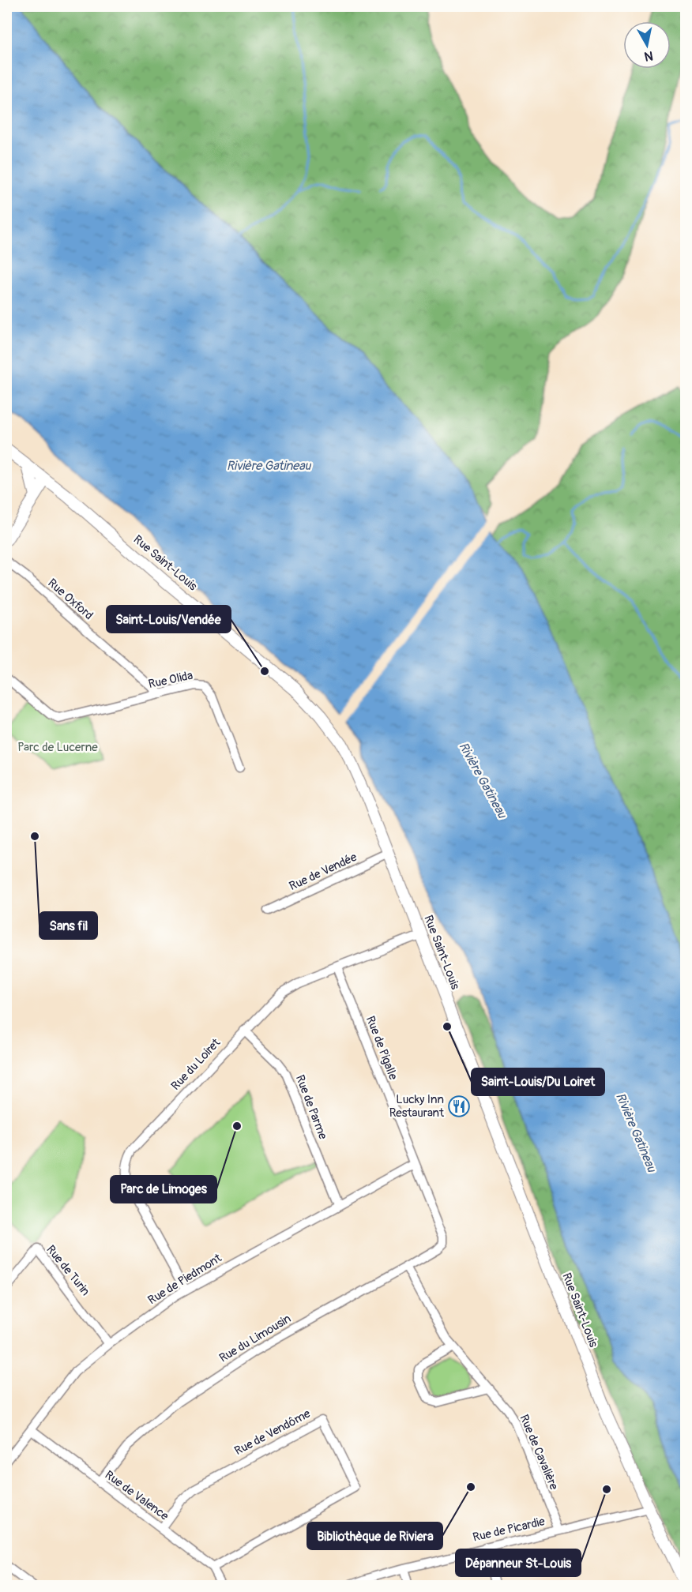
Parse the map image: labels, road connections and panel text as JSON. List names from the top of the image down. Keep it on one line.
{"streets":{"main road":["Rue Saint-Louis"],"street":["Rue Oxford","Rue Olida","Rue de Vendée","Rue de Pigalle","Rue du Loiret","Rue de Parme","Rue de Turin","Rue de Piedmont","Rue du Limousin","Rue de Vendôme","Rue de Cavalière","Rue de Valence","Rue de Picardie"]},"crossings":[["Rue Saint-Louis","Rue de Vendée"],["Rue Saint-Louis","Rue du Loiret"],["Rue Saint-Louis","Rue de Picardie"],["Rue Oxford","Rue Olida"],["Rue de Pigalle","Rue du Loiret"],["Rue de Pigalle","Rue de Piedmont"],["Rue de Pigalle","Rue du Limousin"],["Rue du Loiret","Rue de Parme"],["Rue du Loiret","Rue de Piedmont"],["Rue de Parme","Rue de Piedmont"],["Rue de Turin","Rue de Piedmont"],["Rue de Piedmont","Rue de Valence"],["Rue du Limousin","Rue de Cavalière"],["Rue du Limousin","Rue de Valence"],["Rue de Vendôme","Rue de Valence"],["Rue de Cavalière","Rue de Picardie"]],"water":["Rivière Gatineau"],"parks":["Parc de Lucerne"],"places":{"other":["Saint-Louis/Vendée","Sans fil","Saint-Louis/Du Loiret","Parc de Limoges","Bibliothèque de Riviera","Dépanneur St-Louis"],"restaurant":["Lucky Inn Restaurant"]},"north":"bottom"}
